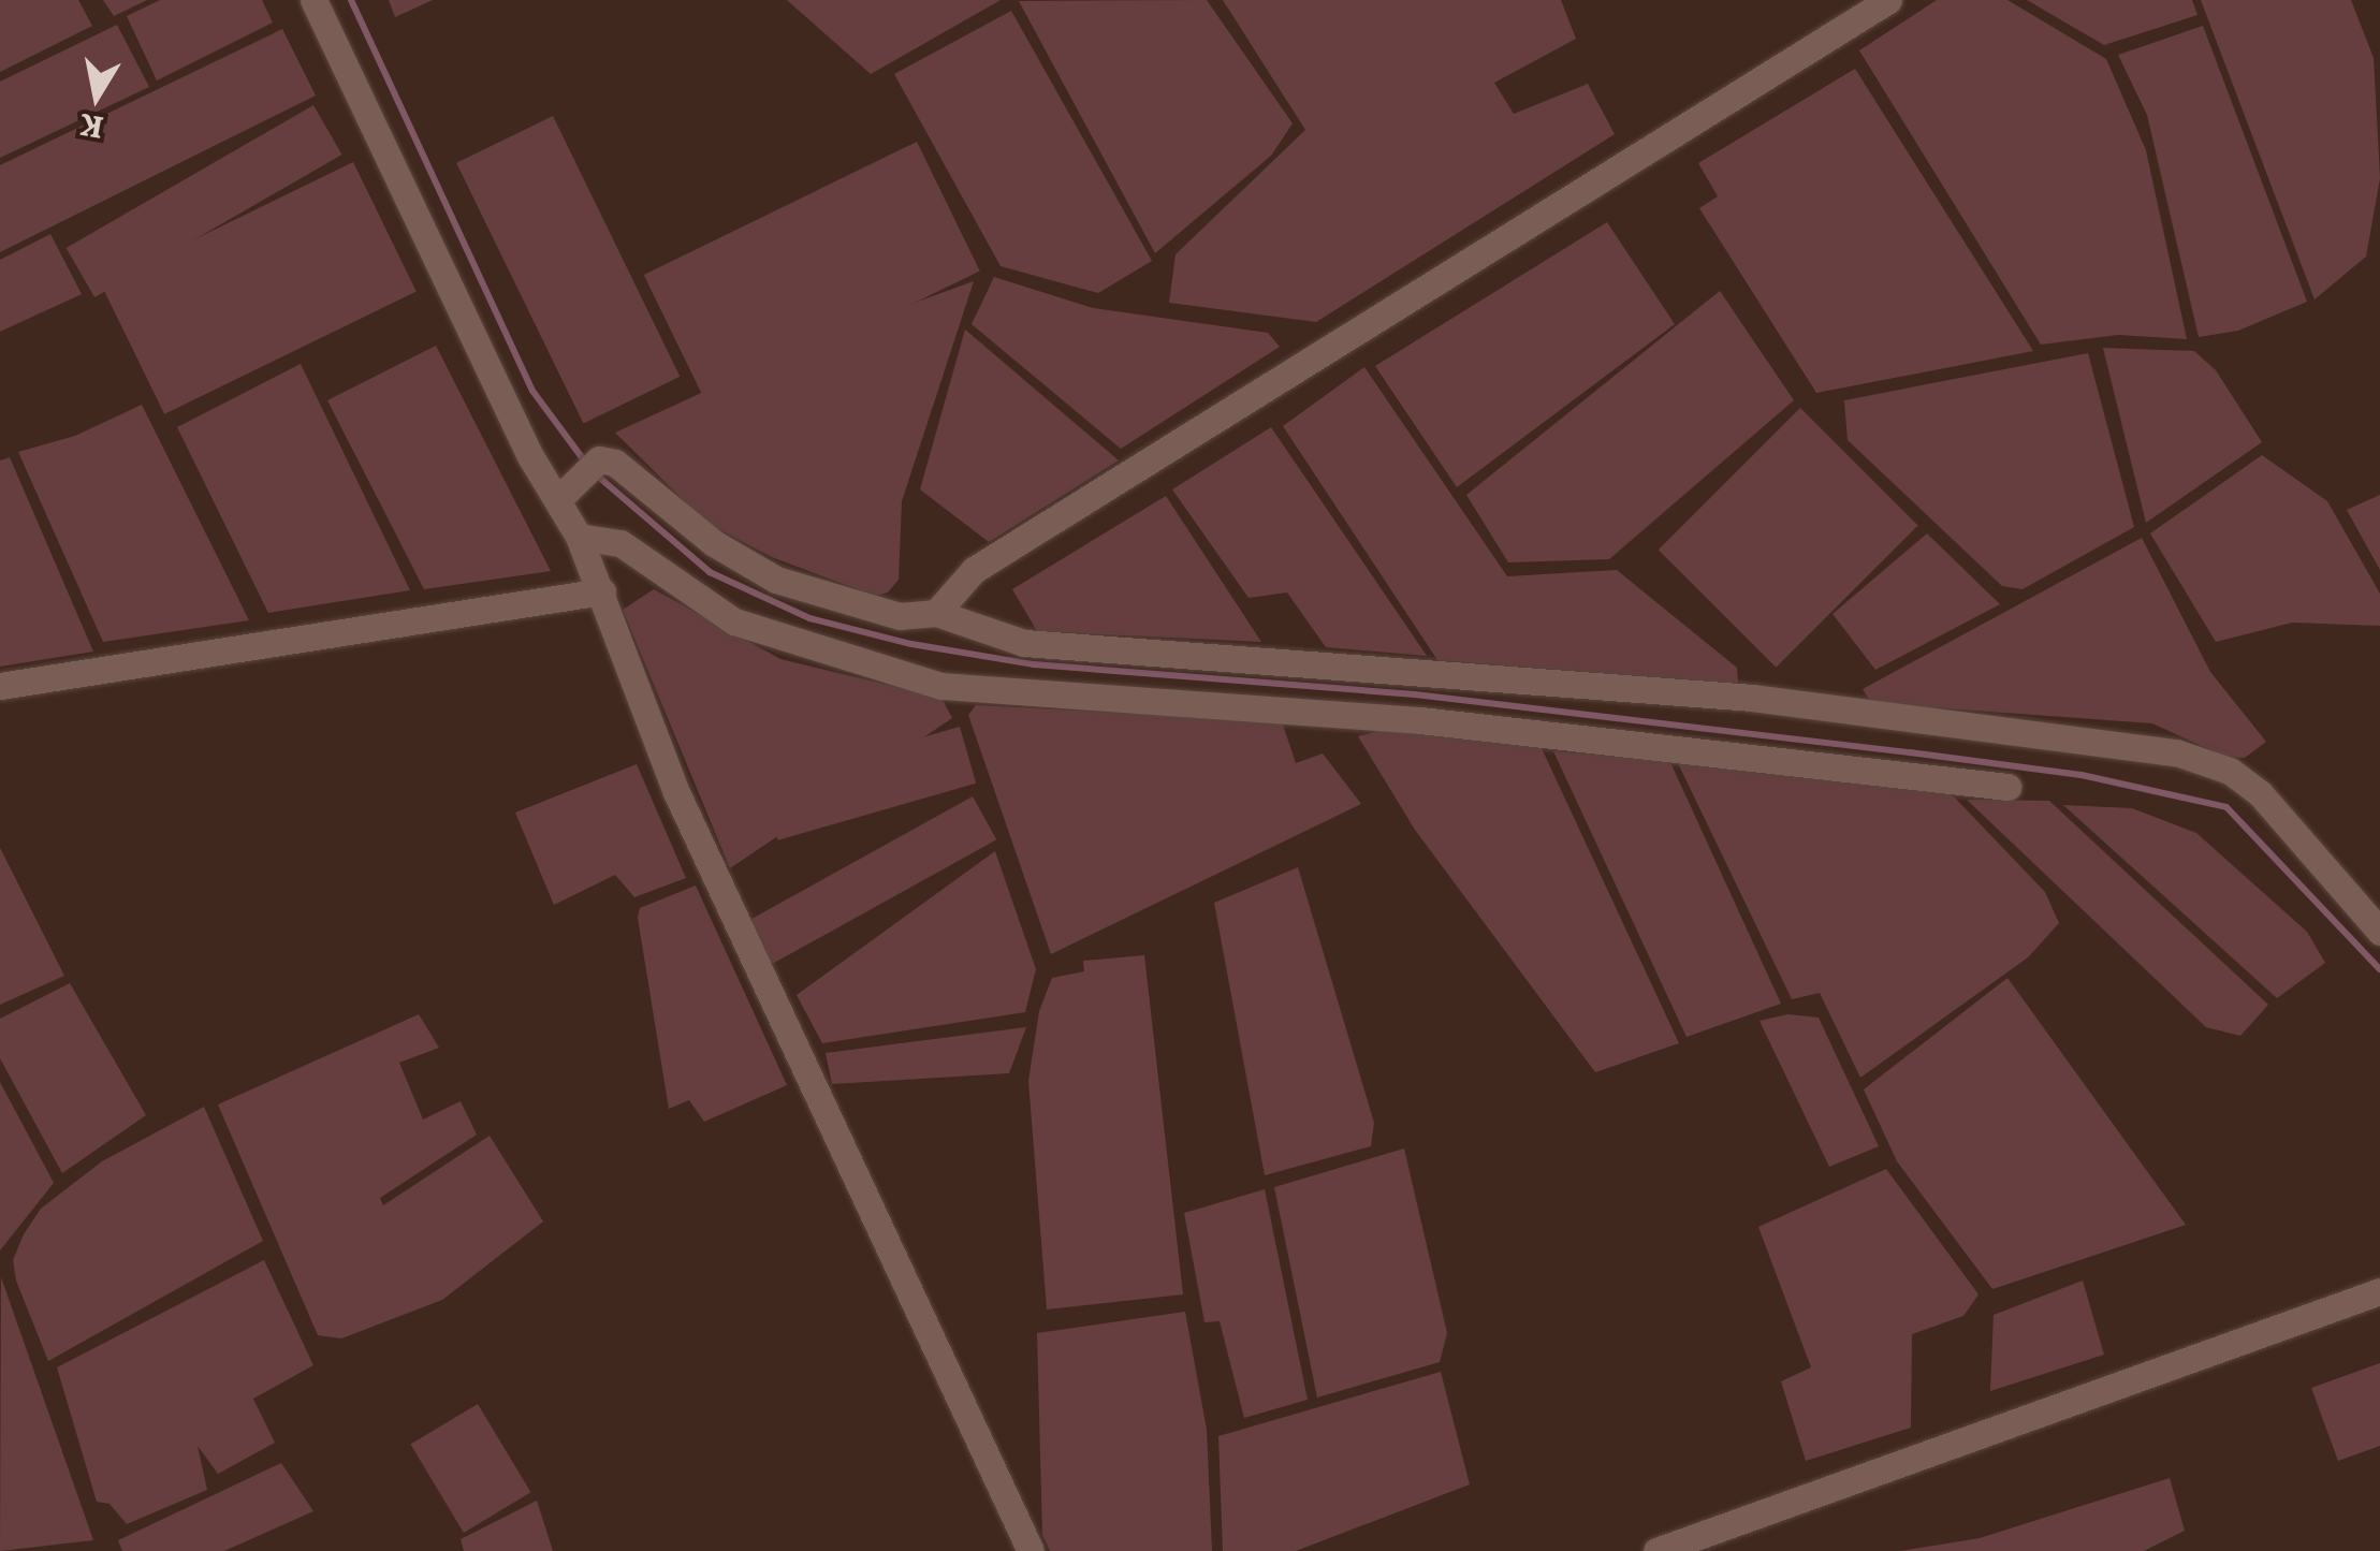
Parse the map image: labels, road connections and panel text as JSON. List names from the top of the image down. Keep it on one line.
{"north":"bottom"}
